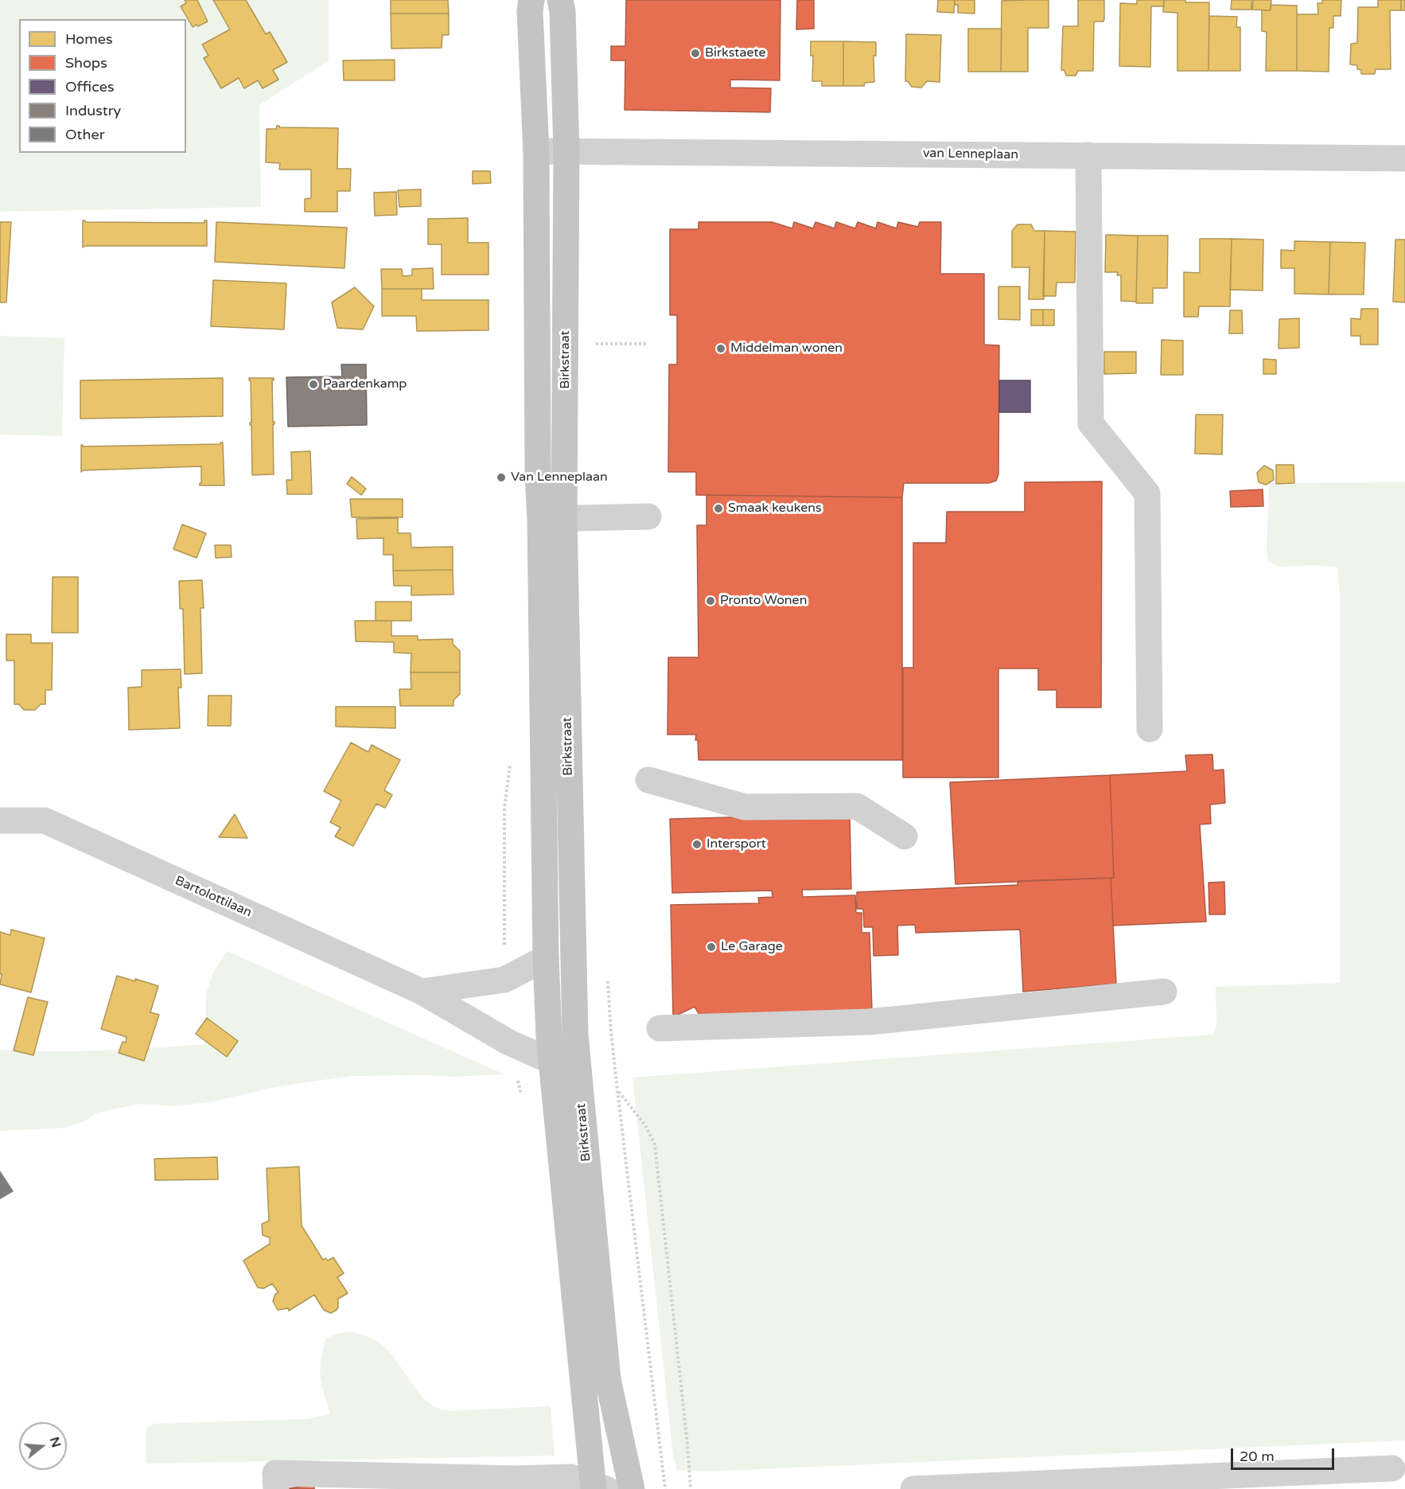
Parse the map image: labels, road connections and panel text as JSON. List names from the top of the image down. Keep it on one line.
{"streets":{"main road":["Birkstraat"],"street":["van Lenneplaan","Bartolottilaan"]},"crossings":[["van Lenneplaan","Birkstraat"],["Birkstraat","Bartolottilaan"]],"places":["Birkstaete","Middelman wonen","Paardenkamp","Van Lenneplaan","Smaak keukens","Pronto Wonen","Intersport","Le Garage"],"legend":["Homes","Shops","Offices","Industry","Other"],"scale_bar":"20 m","north":"right"}
